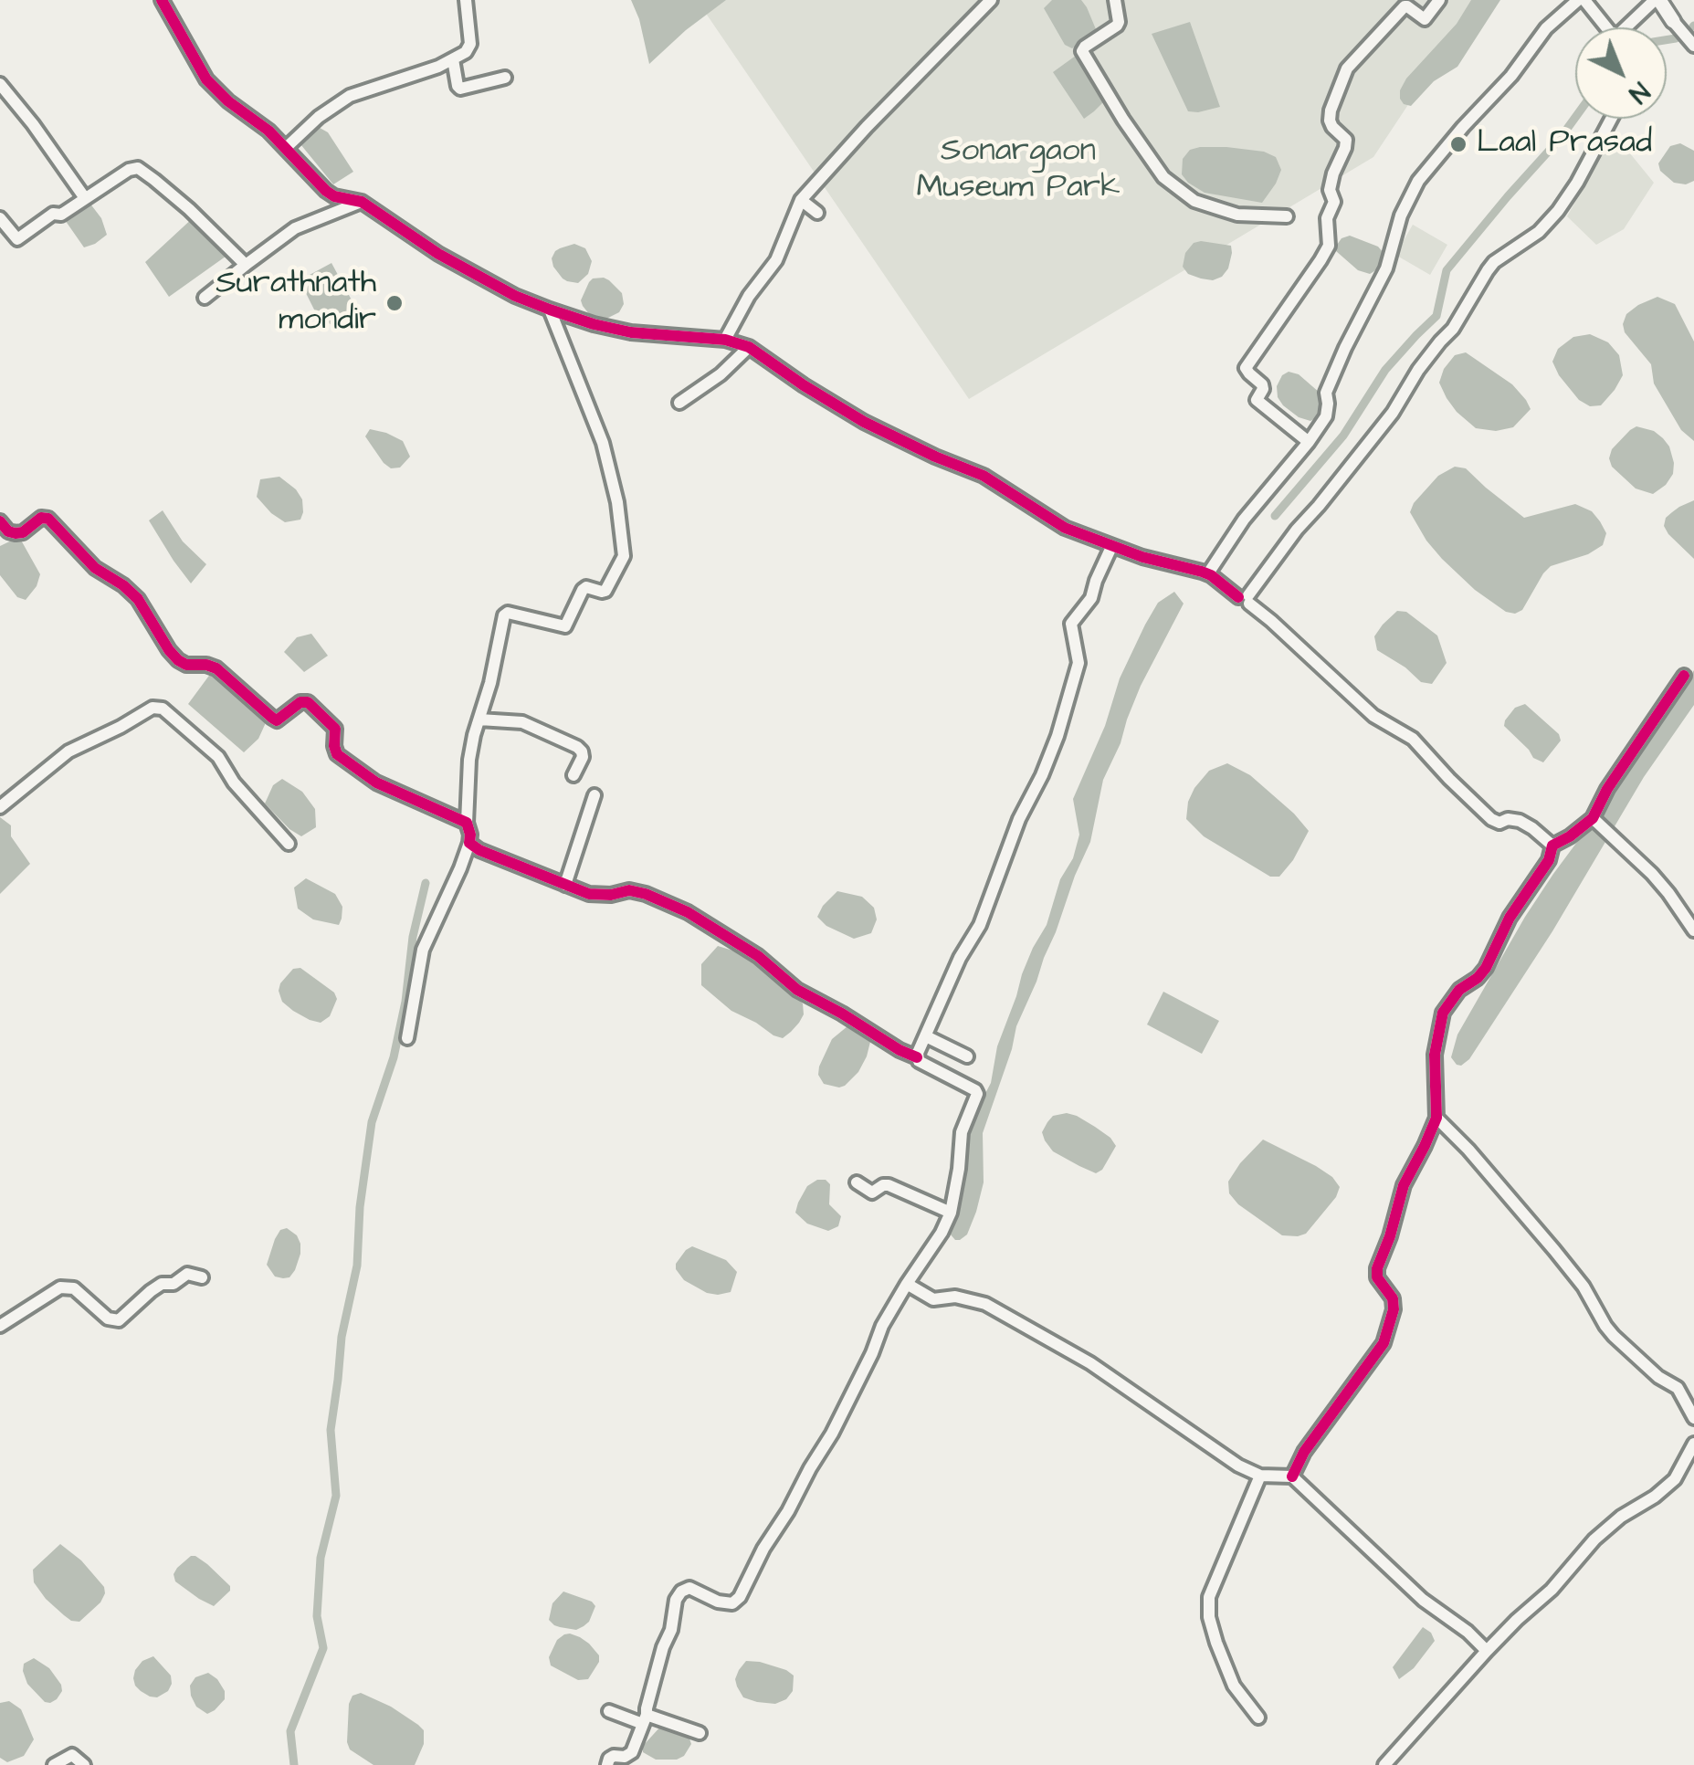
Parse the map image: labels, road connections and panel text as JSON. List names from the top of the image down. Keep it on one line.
{"parks":["Sonargaon Museum Park"],"places":["Laal Prasad","Surathnath mondir"],"north":"bottom right"}
